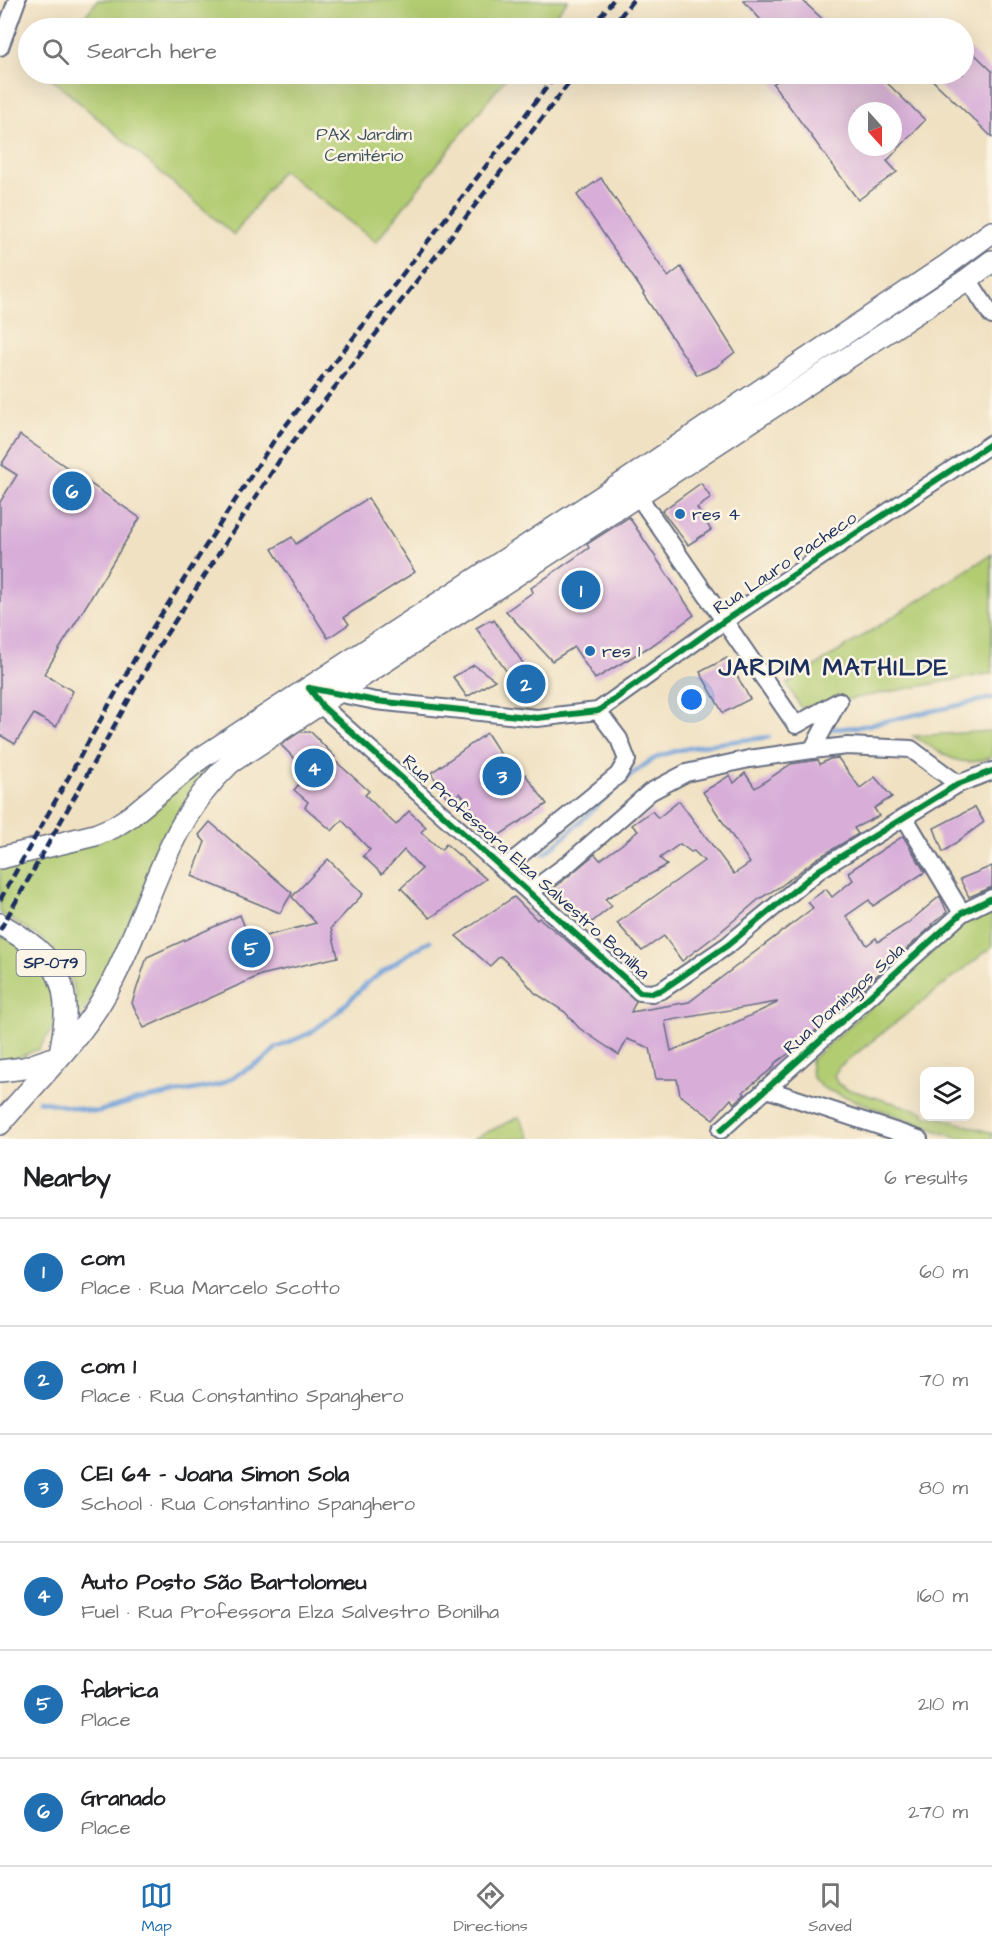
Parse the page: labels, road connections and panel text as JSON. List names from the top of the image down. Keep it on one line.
{"streets":{"main road":["SP-079"],"street":["Rua Lauro Pacheco","Rua Professora Elza Salvestro Bonilha","Rua Domingos Sola"]},"districts":["JARDIM MATHILDE"],"parks":["PAX Jardim Cemitério"],"places":["res 4","res 1"],"north":"bottom","page":{"search":"Search here","pins":["6","1","2","4","3","5"],"heading":["Nearby","6 results"],"list":[{"mark":"1","name":"com","note":"Place · Rua Marcelo Scotto","value":"60 m"},{"mark":"2","name":"com 1","note":"Place · Rua Constantino Spanghero","value":"70 m"},{"mark":"3","name":"CEI 64 - Joana Simon Sola","note":"School · Rua Constantino Spanghero","value":"80 m"},{"mark":"4","name":"Auto Posto São Bartolomeu","note":"Fuel · Rua Professora Elza Salvestro Bonilha","value":"160 m"},{"mark":"5","name":"fabrica","note":"Place","value":"210 m"},{"mark":"6","name":"Granado","note":"Place","value":"270 m"}],"nav":["Map","Directions","Saved"]}}
